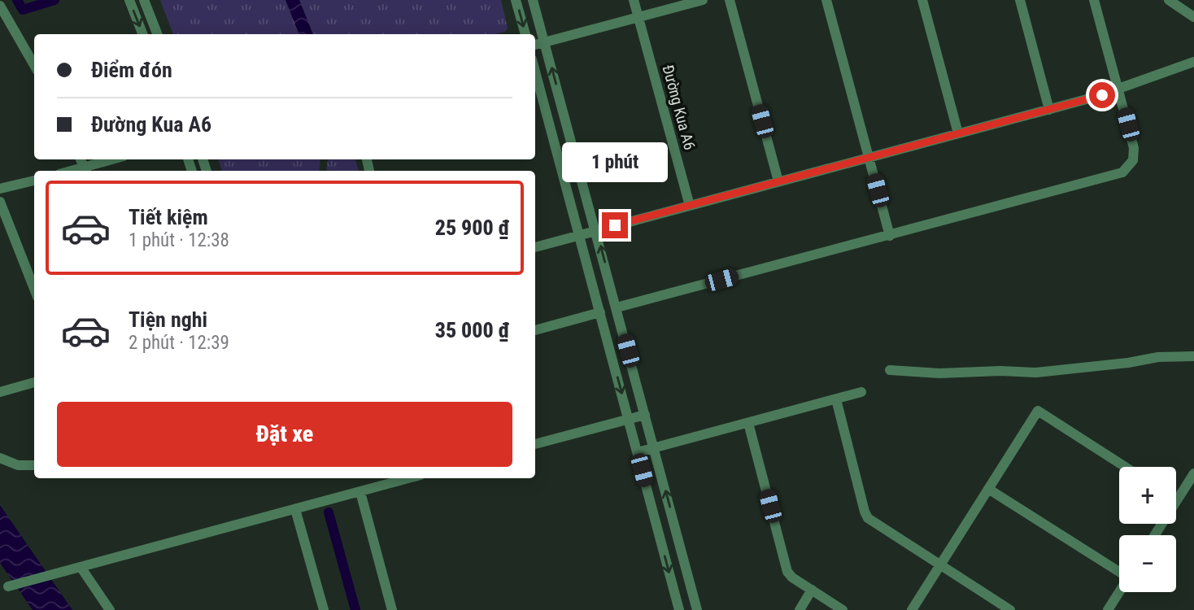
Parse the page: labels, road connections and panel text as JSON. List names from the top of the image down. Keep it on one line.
{"streets":{"street":["Đường Kua A6"]},"page":{"banner":["Điểm đón","Đường Kua A6"],"bubble":"1 phút","list":[{"name":"Tiết kiệm","note":"1 phút · 12:38","value":"25 900 ₫"},{"name":"Tiện nghi","note":"2 phút · 12:39","value":"35 000 ₫"}],"buttons":"Đặt xe","map_buttons":["+","−"]}}
